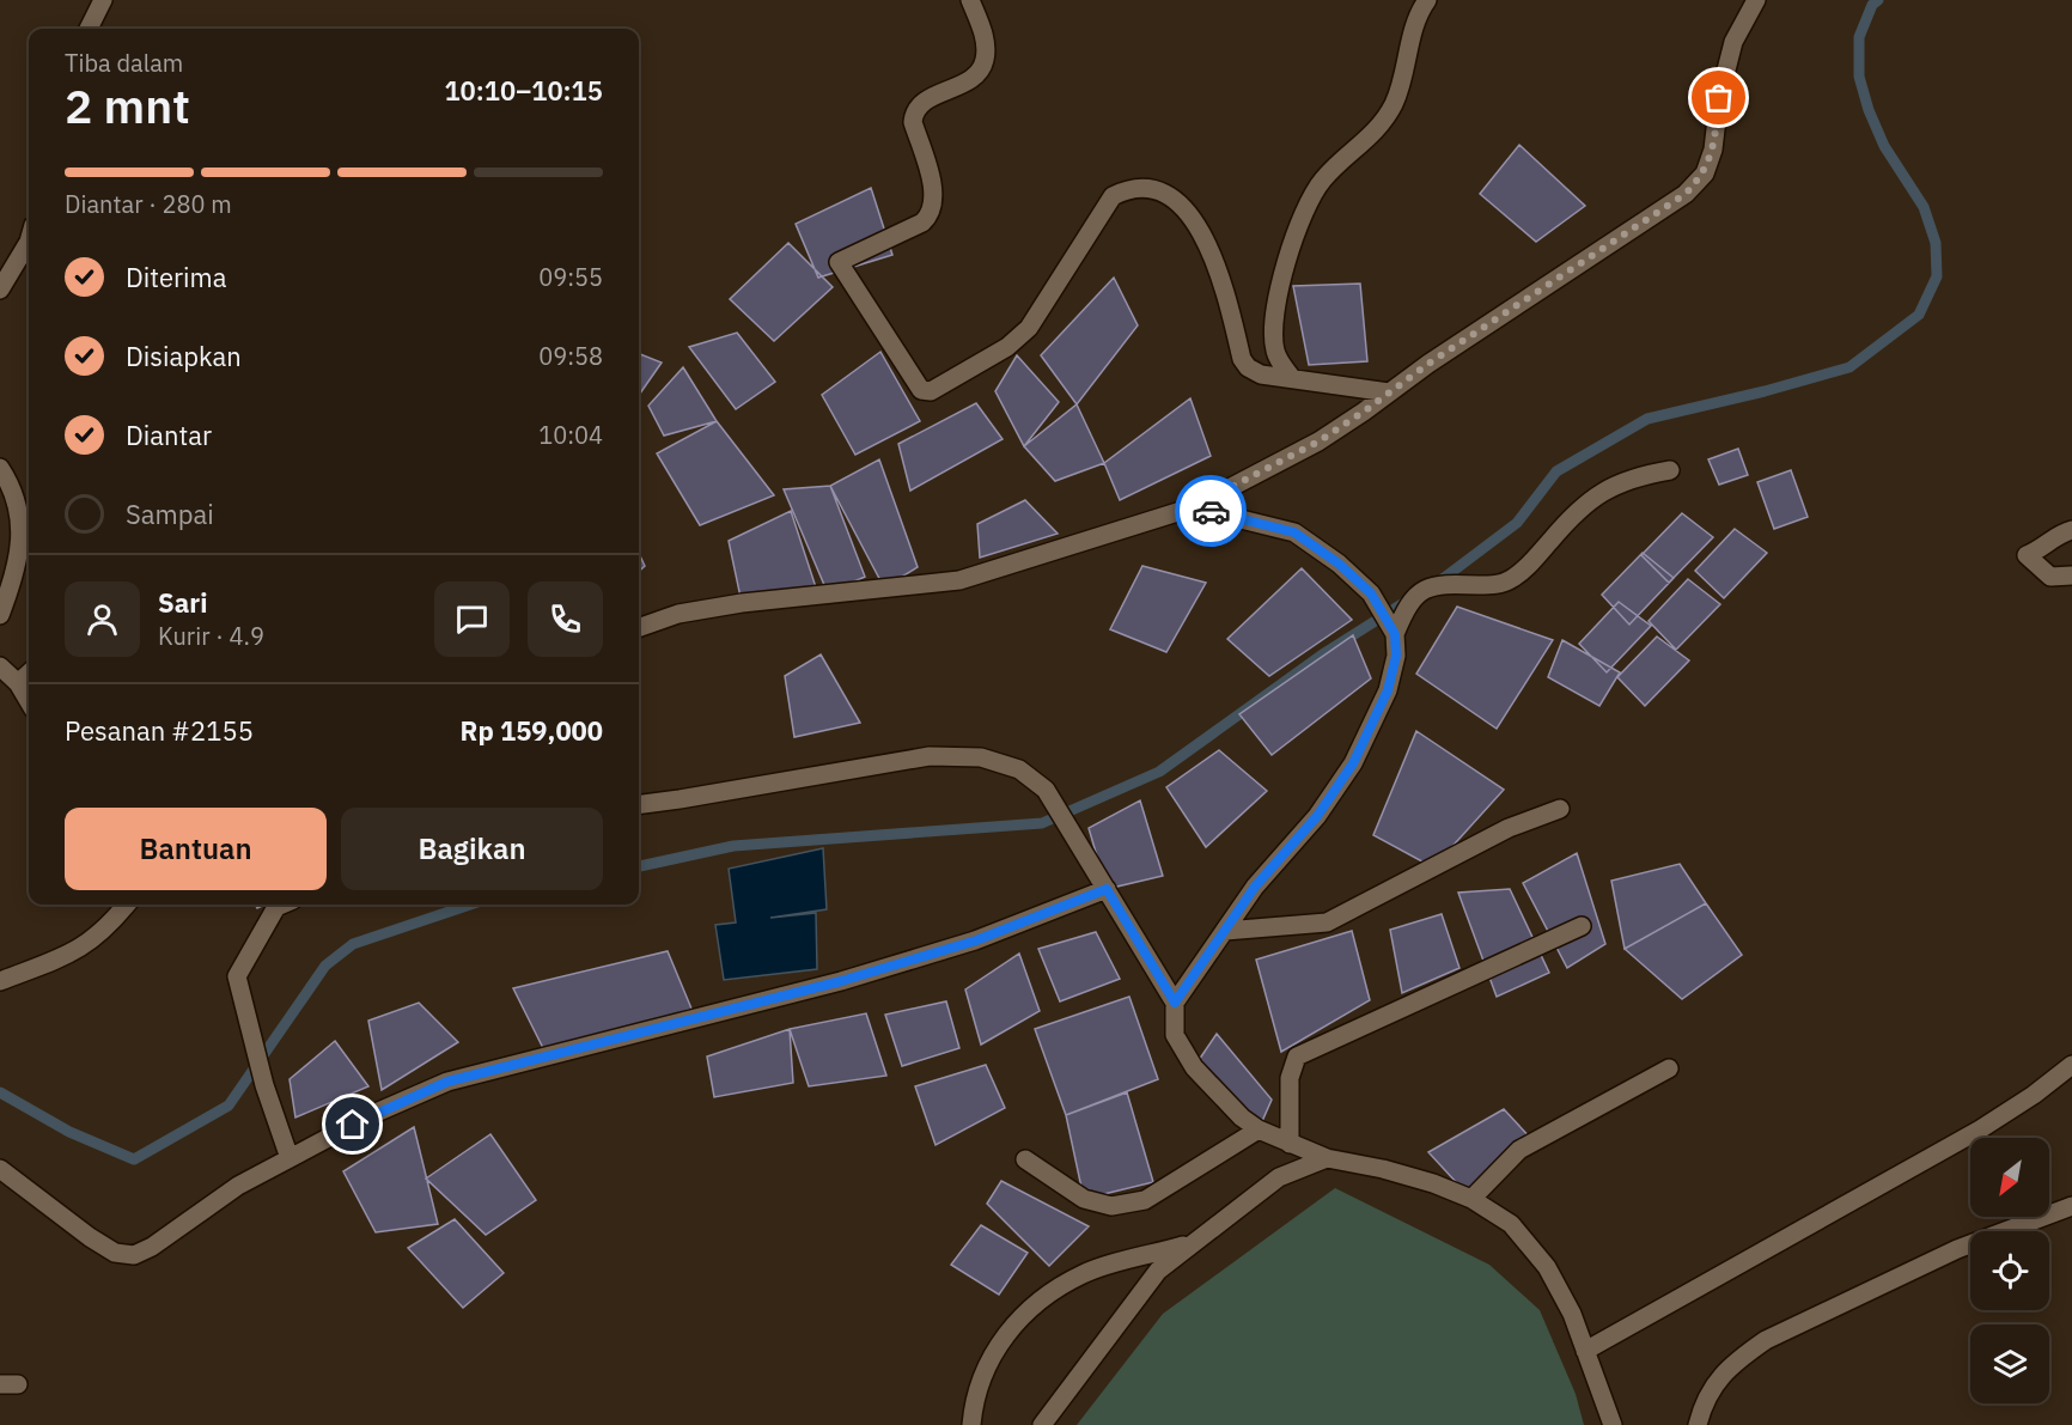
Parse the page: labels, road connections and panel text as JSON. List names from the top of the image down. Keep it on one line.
{"north":"bottom left","page":{"heading":["2 mnt","Tiba dalam","10:10–10:15"],"panel":["Sari","Kurir · 4.9","Pesanan #2155","Rp 159,000"],"bar":"Diantar · 280 m","list":[["Diterima","09:55"],["Disiapkan","09:58"],["Diantar","10:04"],"Sampai"],"buttons":["Bantuan","Bagikan"]}}
